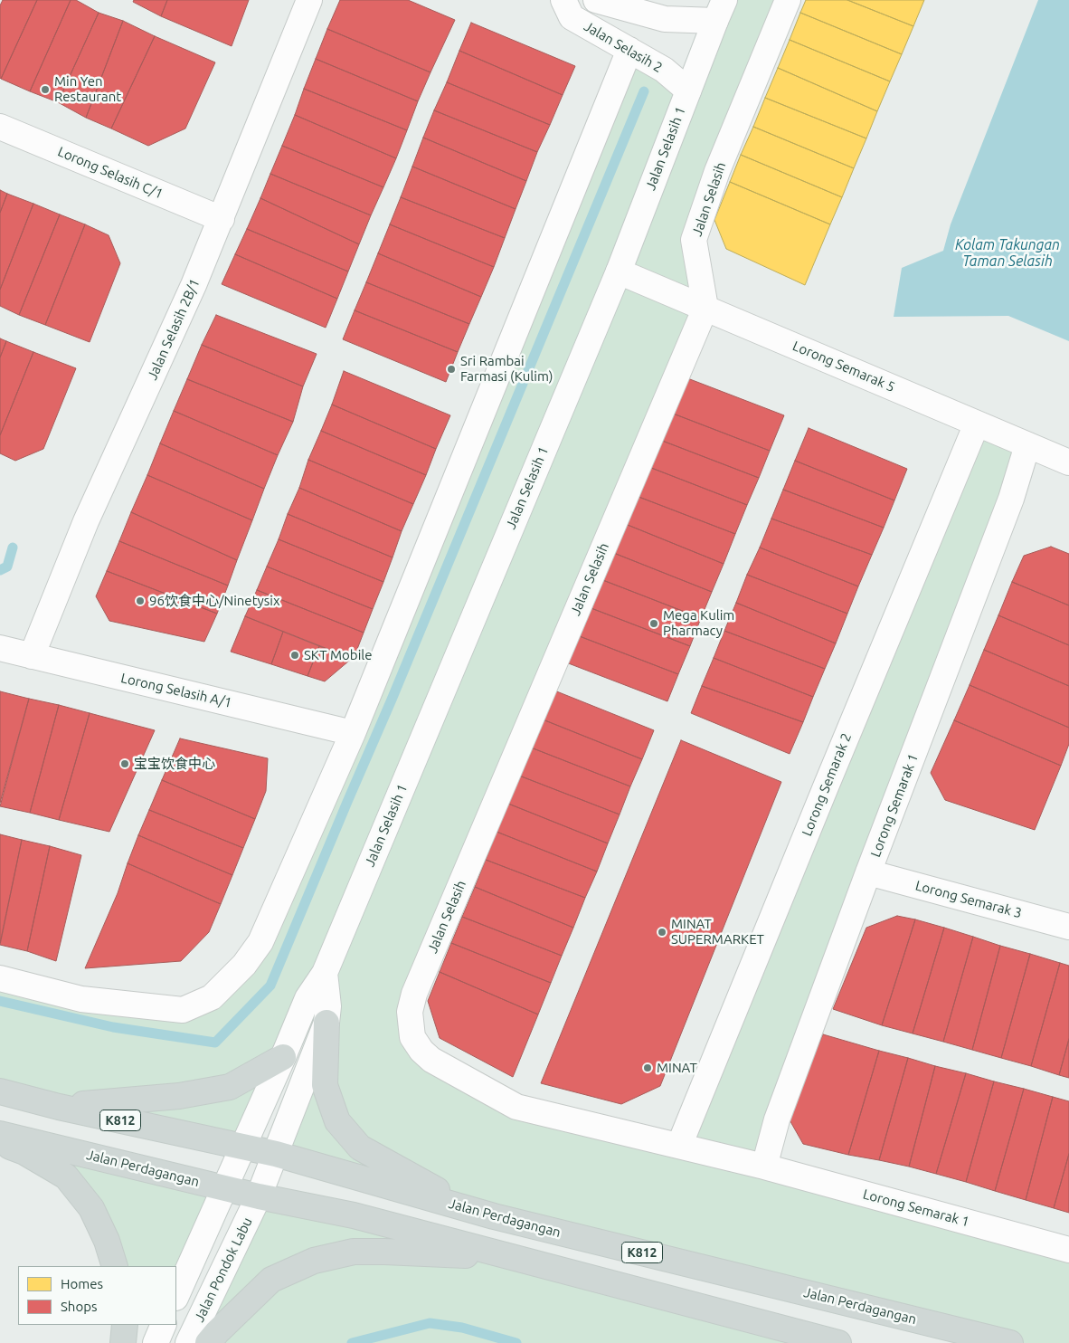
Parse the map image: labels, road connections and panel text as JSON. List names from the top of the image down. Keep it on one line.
{"streets":{"main road":["K812","Jalan Perdagangan"],"street":["Jalan Selasih 2","Jalan Selasih 1","Lorong Selasih C/1","Jalan Selasih","Jalan Selasih 2B/1","Lorong Semarak 5","Lorong Selasih A/1","Lorong Semarak 2","Lorong Semarak 1","Lorong Semarak 3","Jalan Pondok Labu"]},"crossings":[["Jalan Selasih 2","Jalan Selasih 1"],["Jalan Selasih 1","Lorong Semarak 5"],["Jalan Selasih 1","Jalan Perdagangan"],["Lorong Selasih C/1","Jalan Selasih 2B/1"],["Jalan Selasih","Lorong Semarak 5"],["Jalan Selasih","Lorong Semarak 1"],["Jalan Selasih 2B/1","Lorong Selasih A/1"],["Lorong Semarak 5","Lorong Semarak 2"],["Lorong Semarak 5","Lorong Semarak 1"],["Lorong Semarak 2","Lorong Semarak 1"],["Lorong Semarak 1","Lorong Semarak 3"],["Jalan Perdagangan","Jalan Pondok Labu"]],"water":["Kolam Takungan Taman Selasih"],"places":["Min Yen Restaurant","Sri Rambai Farmasi (Kulim)","96饮食中心/Ninetysix","Mega Kulim Pharmacy","SKT Mobile","宝宝饮食中心","MINAT SUPERMARKET","MINAT"],"legend":["Homes","Shops"]}
